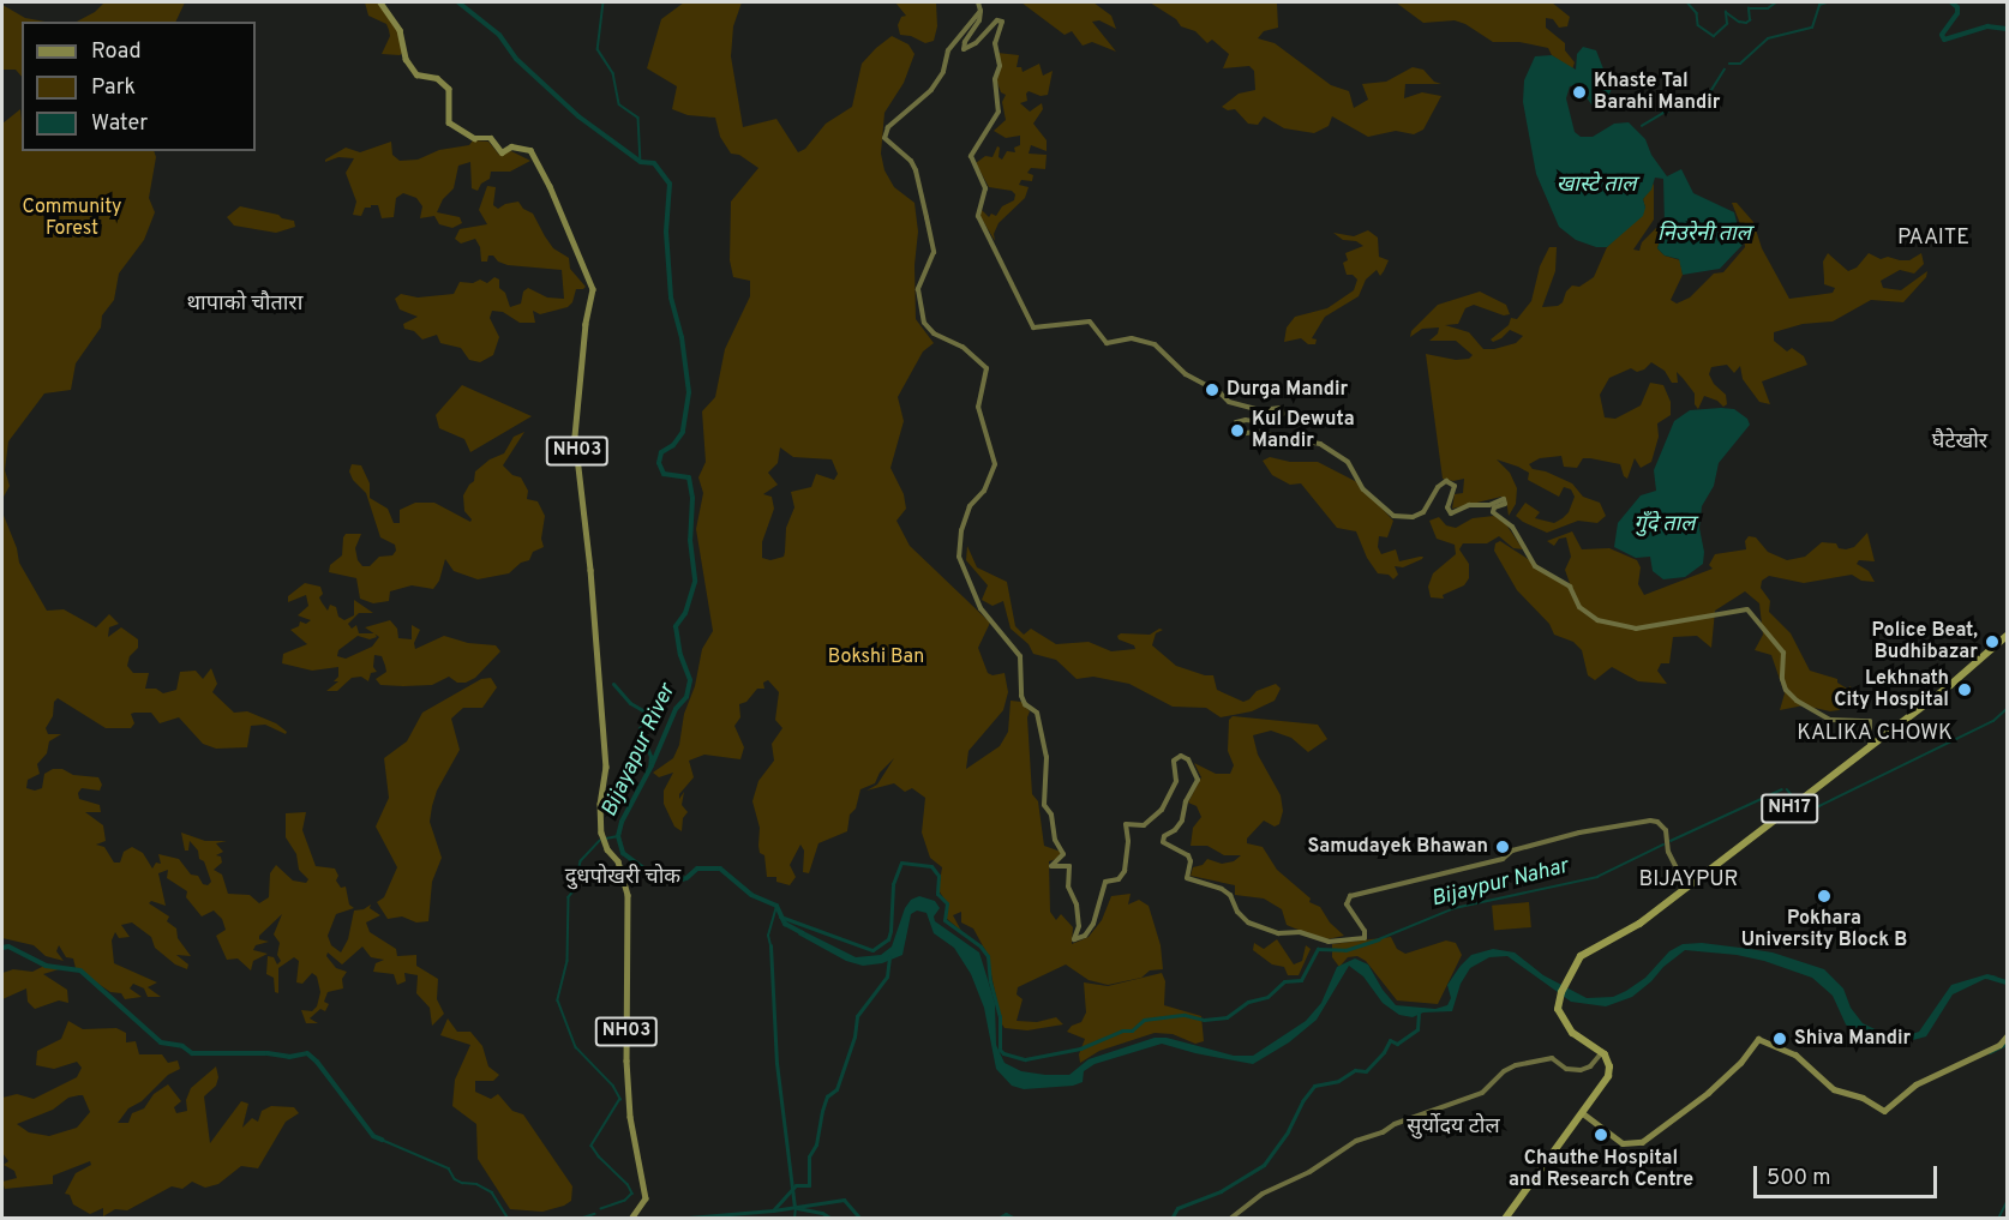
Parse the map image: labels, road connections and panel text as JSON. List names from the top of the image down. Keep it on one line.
{"streets":{"highway":["NH17"],"main road":["NH03"]},"districts":["PAAITE","थापाको चौतारा","घैटेखोर","KALIKA CHOWK","दुधपोखरी चोक","BIJAYPUR","सुर्योदय टोल"],"water":["खास्टे ताल","निउरेनी ताल","गुँदे ताल","Bijayapur River","Bijaypur Nahar"],"parks":["Community Forest","Bokshi Ban"],"places":["Khaste Tal Barahi Mandir","Durga Mandir","Kul Dewuta Mandir","Police Beat, Budhibazar","Lekhnath City Hospital","Samudayek Bhawan","Pokhara University Block B","Shiva Mandir","Chauthe Hospital and Research Centre"],"legend":["Road","Park","Water"],"scale_bar":"500 m"}
